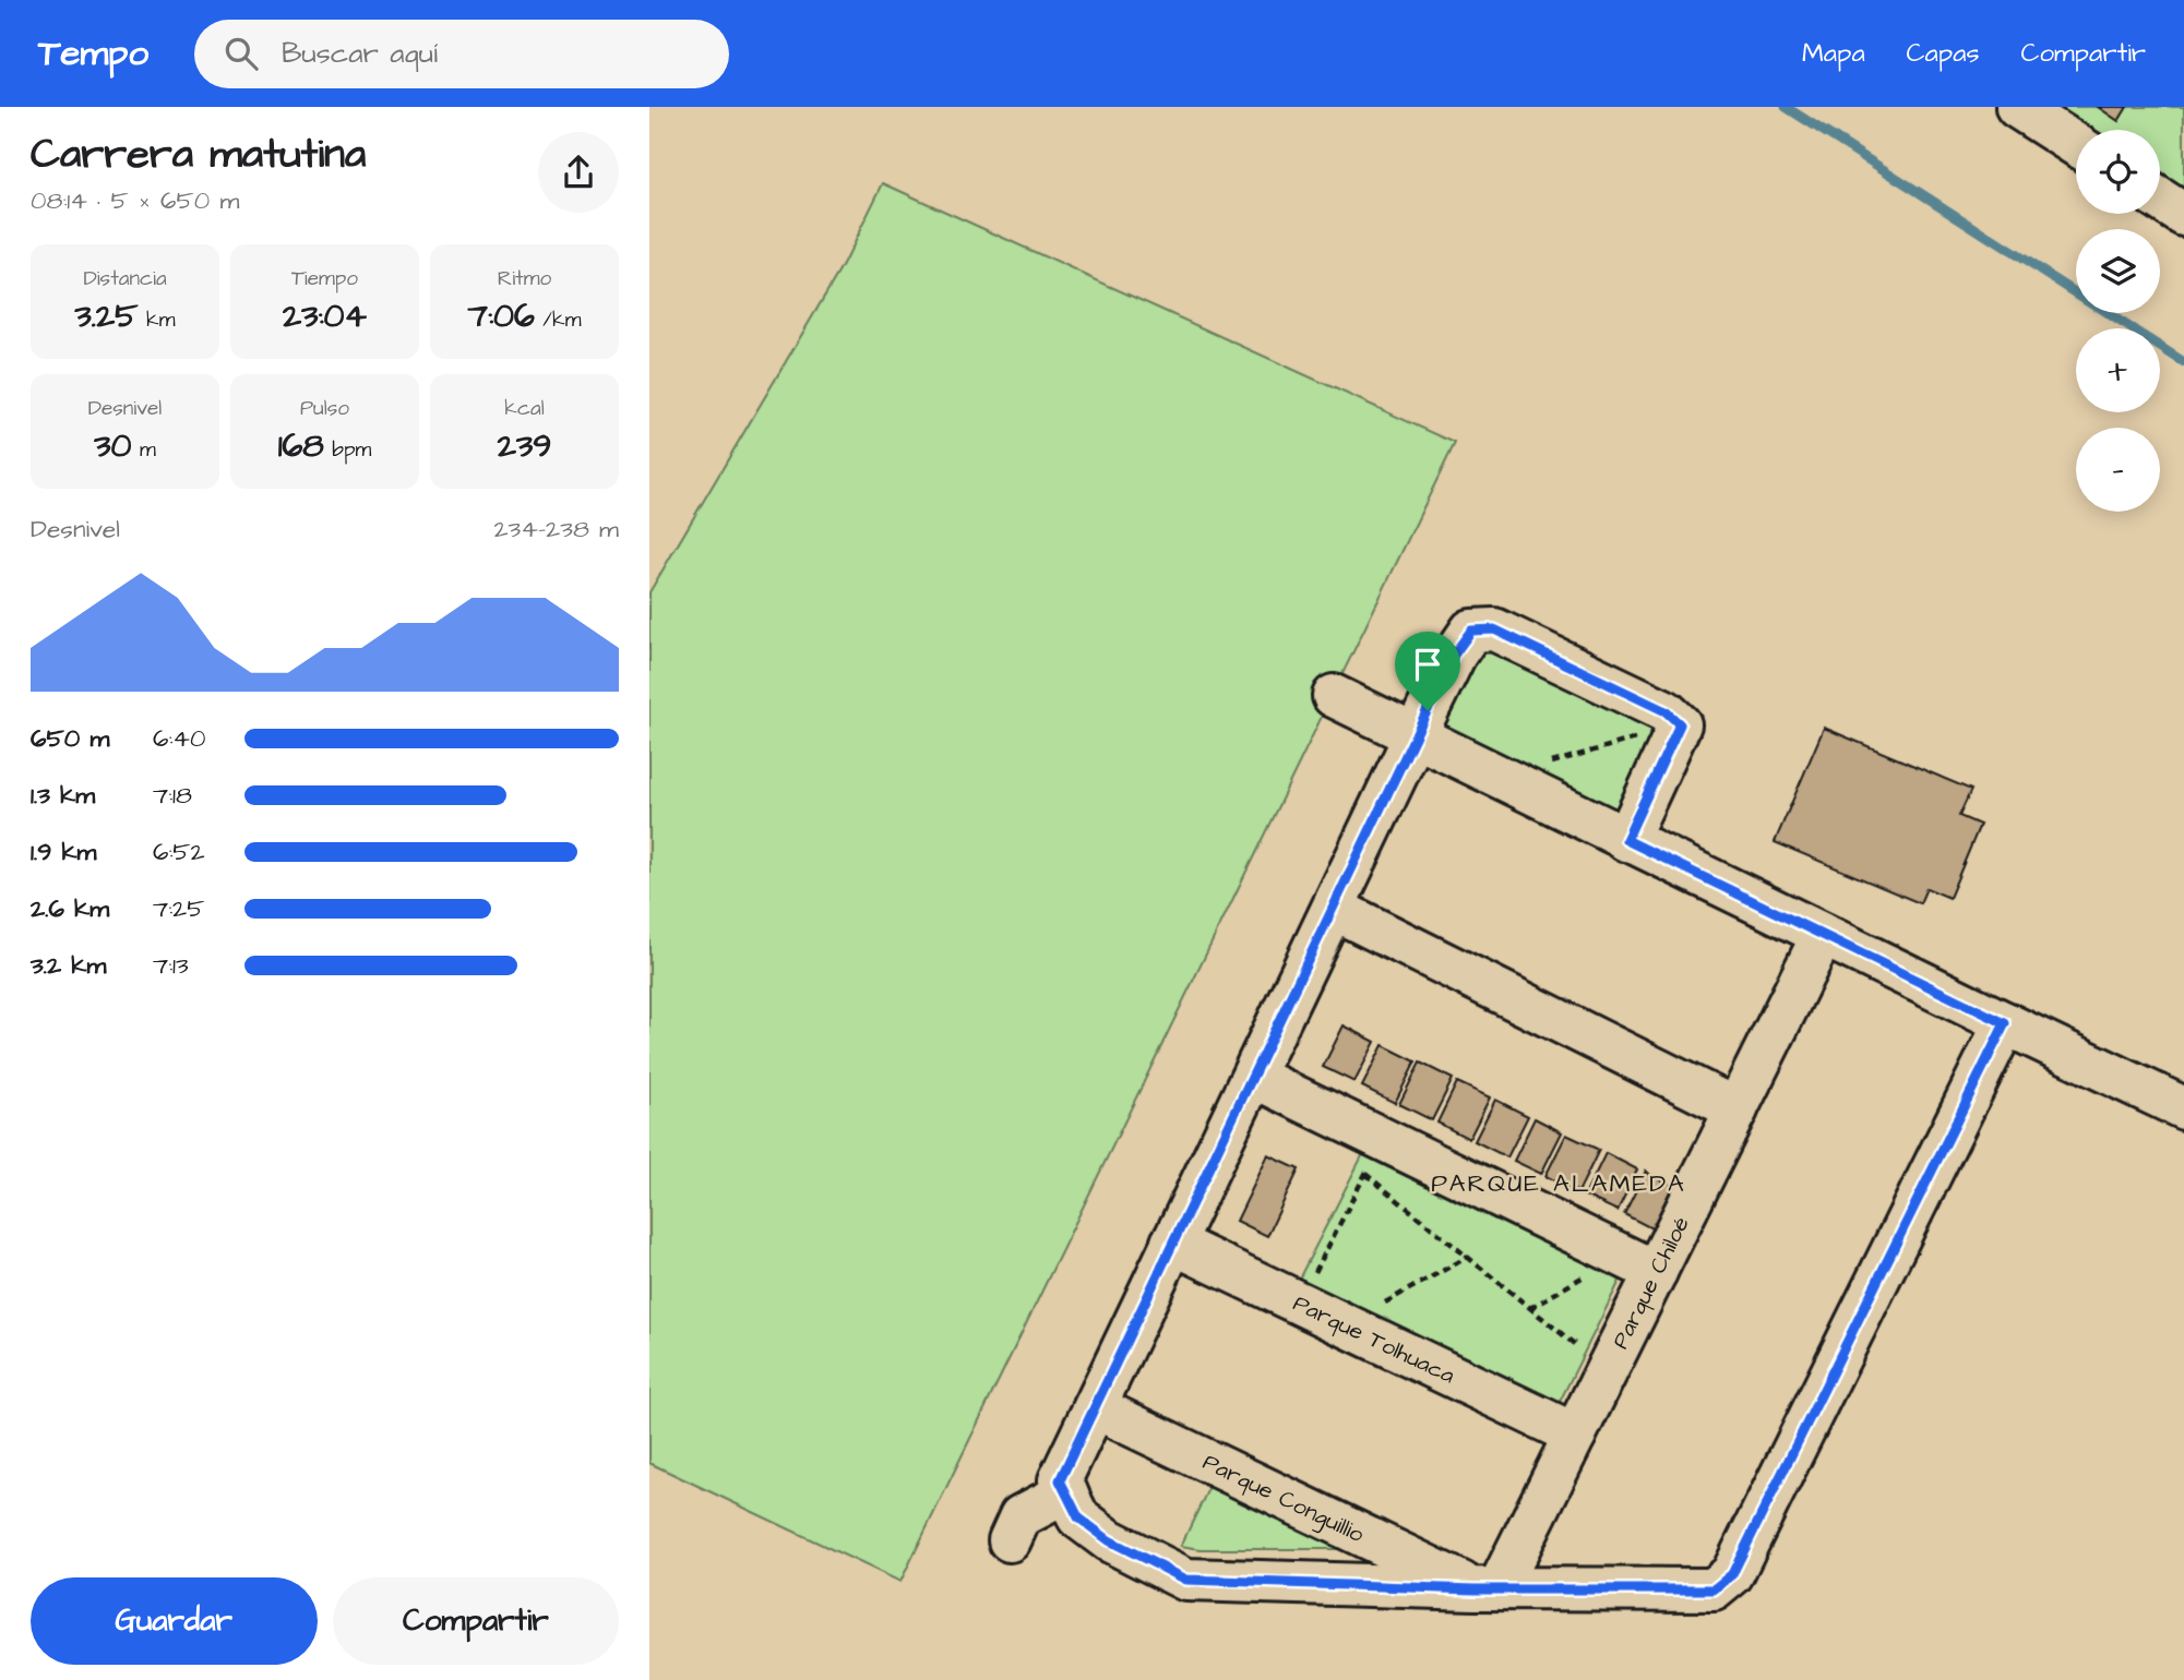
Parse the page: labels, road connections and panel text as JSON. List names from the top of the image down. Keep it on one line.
{"streets":{"street":["Parque Chiloé","Parque Tolhuaca","Parque Conguillio"]},"crossings":[["Parque Chiloé","Parque Tolhuaca"],["Parque Chiloé","Parque Conguillio"]],"districts":["PARQUE ALAMEDA"],"page":{"header":"Tempo","search":"Buscar aquí","nav":["Mapa","Capas","Compartir"],"heading":["Carrera matutina","08:14 · 5 × 650 m"],"map_buttons":["+","−"],"stats":[["Distancia","3.25 km"],["Tiempo","23:04"],["Ritmo","7:06 /km"],["Desnivel","30 m"],["Pulso","168 bpm"],["kcal","239"]],"chart":["Desnivel","234–238 m"],"list":[{"name":"650 m","note":"6:40"},{"name":"1.3 km","note":"7:18"},{"name":"1.9 km","note":"6:52"},{"name":"2.6 km","note":"7:25"},{"name":"3.2 km","note":"7:13"}],"buttons":["Guardar","Compartir"]}}
